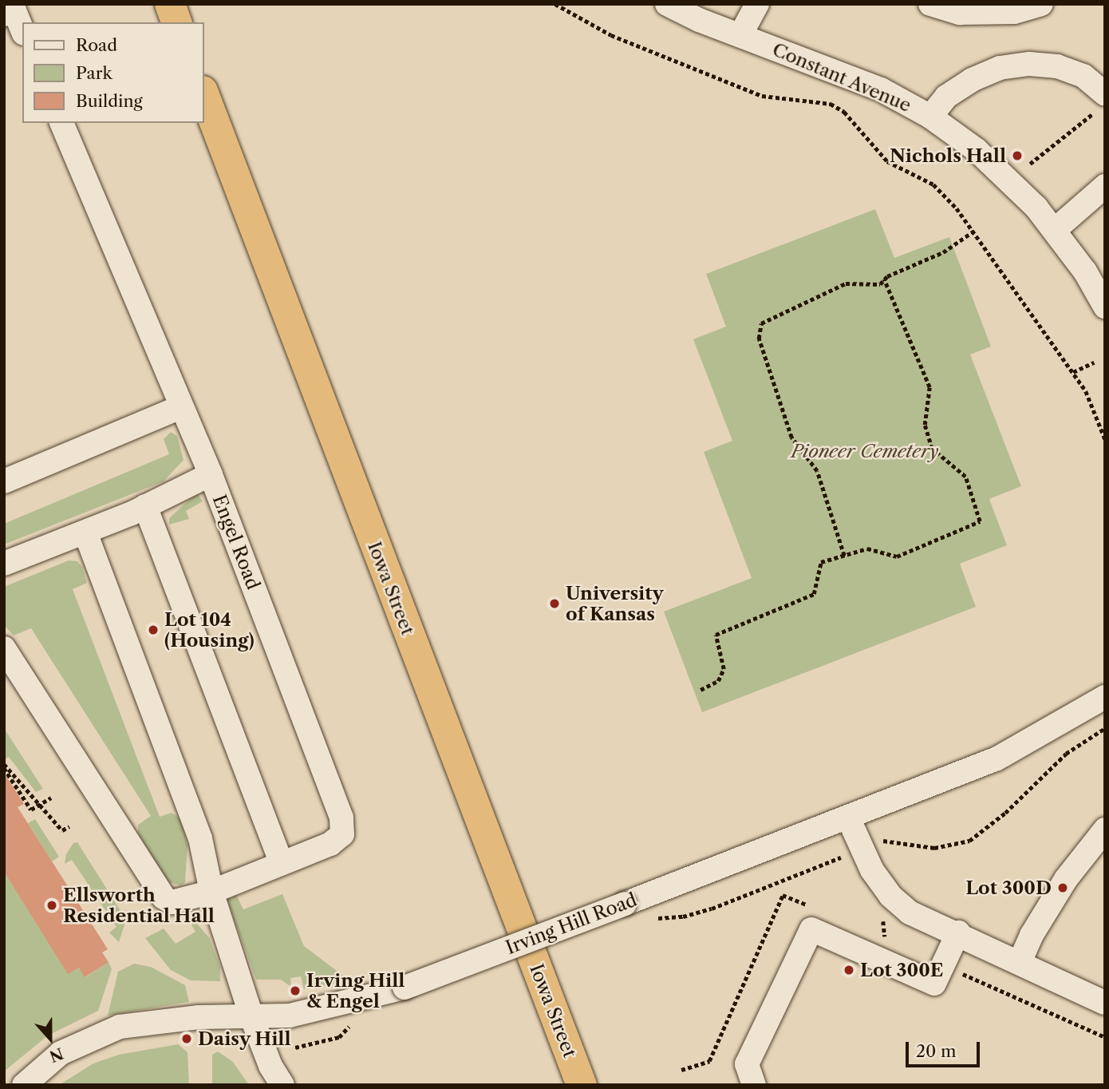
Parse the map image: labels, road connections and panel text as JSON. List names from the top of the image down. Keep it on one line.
{"streets":{"highway":["Iowa Street"],"street":["Constant Avenue","Engel Road","Irving Hill Road"]},"parks":["Pioneer Cemetery"],"places":["Nichols Hall","University of Kansas","Lot 104 (Housing)","Lot 300D","Ellsworth Residential Hall","Lot 300E","Irving Hill & Engel","Daisy Hill"],"legend":["Road","Park","Building"],"scale_bar":"20 m","north":"bottom"}
